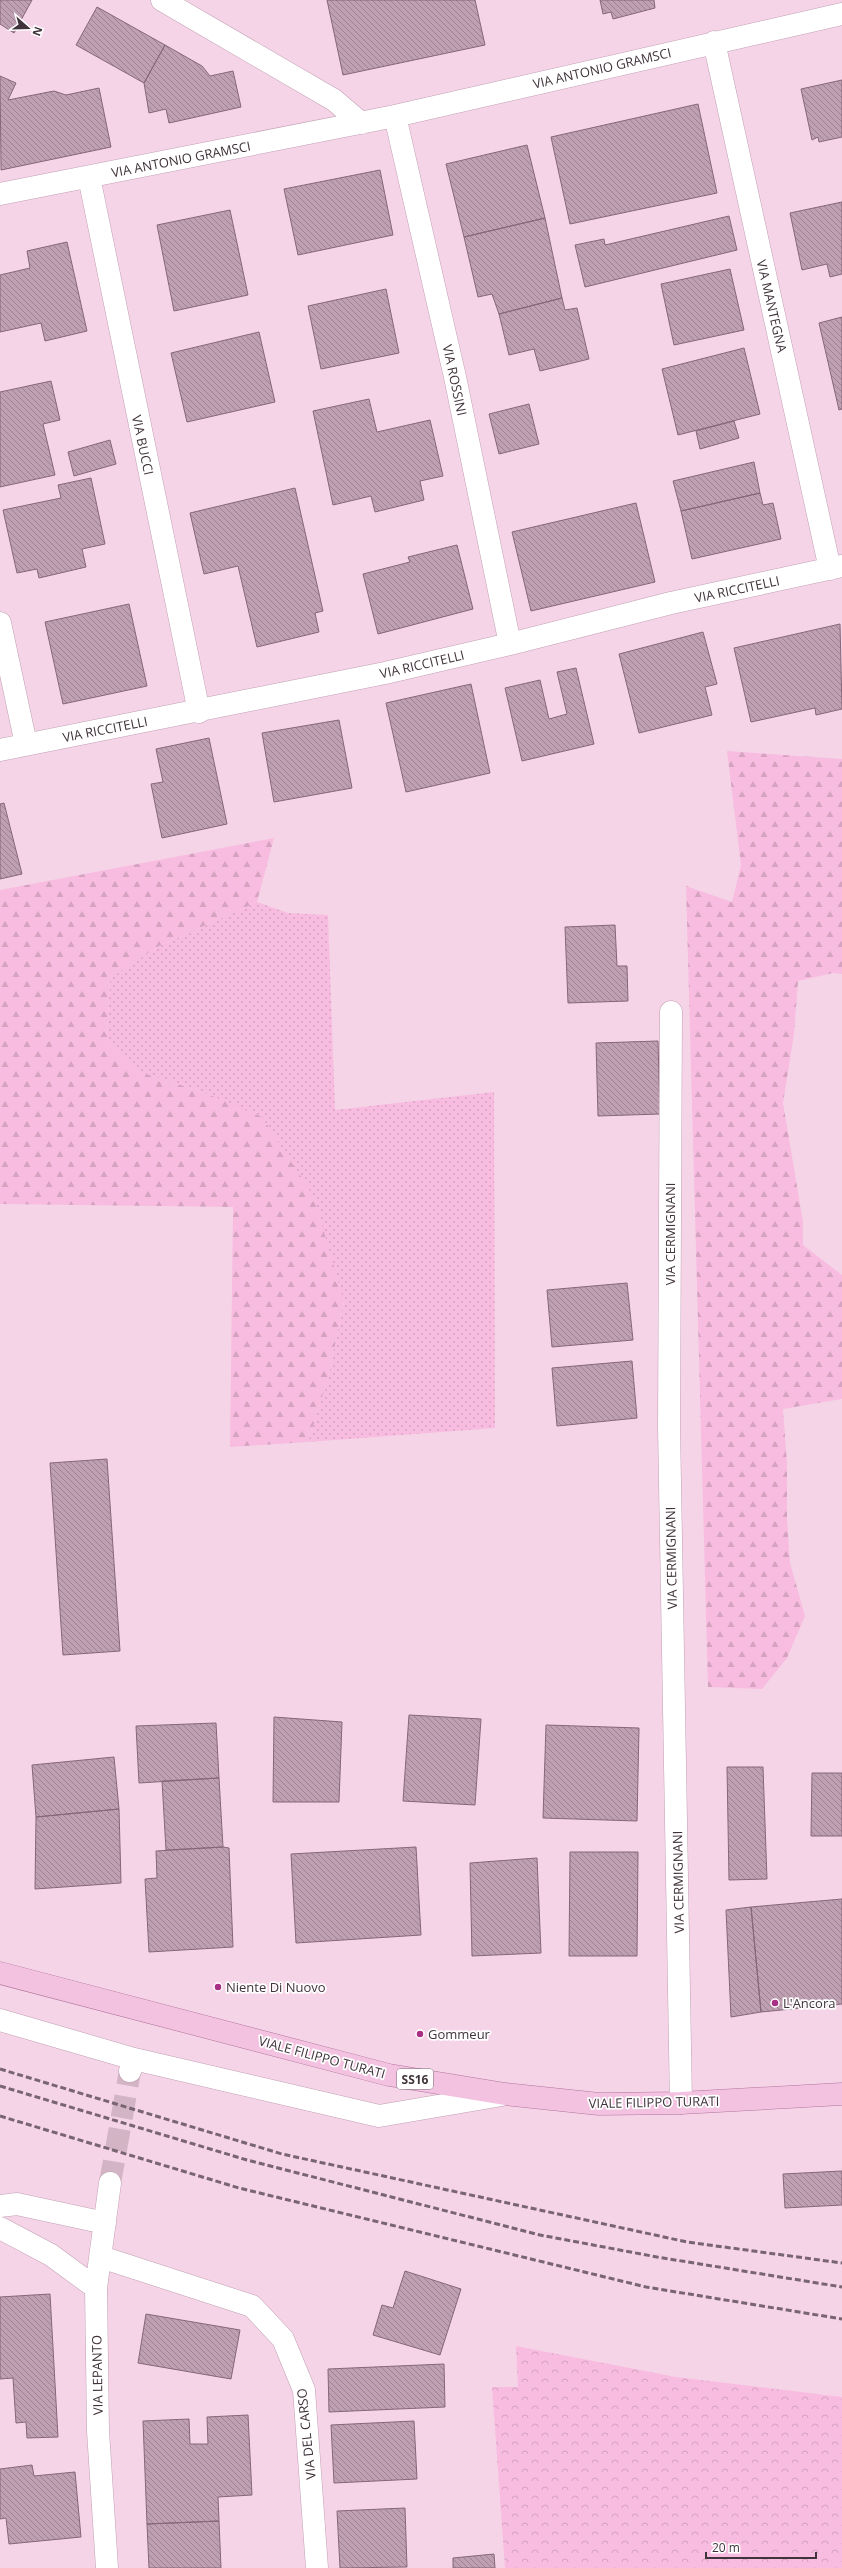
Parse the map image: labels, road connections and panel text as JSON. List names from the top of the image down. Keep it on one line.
{"streets":{"main road":["VIALE FILIPPO TURATI","SS16"],"street":["VIA ANTONIO GRAMSCI","VIA MANTEGNA","VIA ROSSINI","VIA BUCCI","VIA RICCITELLI","VIA CERMIGNANI","VIA LEPANTO","VIA DEL CARSO"]},"crossings":[["VIA ANTONIO GRAMSCI","VIA MANTEGNA"],["VIA ANTONIO GRAMSCI","VIA ROSSINI"],["VIA ANTONIO GRAMSCI","VIA BUCCI"],["VIA MANTEGNA","VIA RICCITELLI"],["VIA ROSSINI","VIA RICCITELLI"],["VIA BUCCI","VIA RICCITELLI"],["VIA CERMIGNANI","VIALE FILIPPO TURATI"],["VIA LEPANTO","VIA DEL CARSO"]],"places":["Niente Di Nuovo","L'Ancora","Gommeur"],"scale_bar":"20 m","north":"right"}
